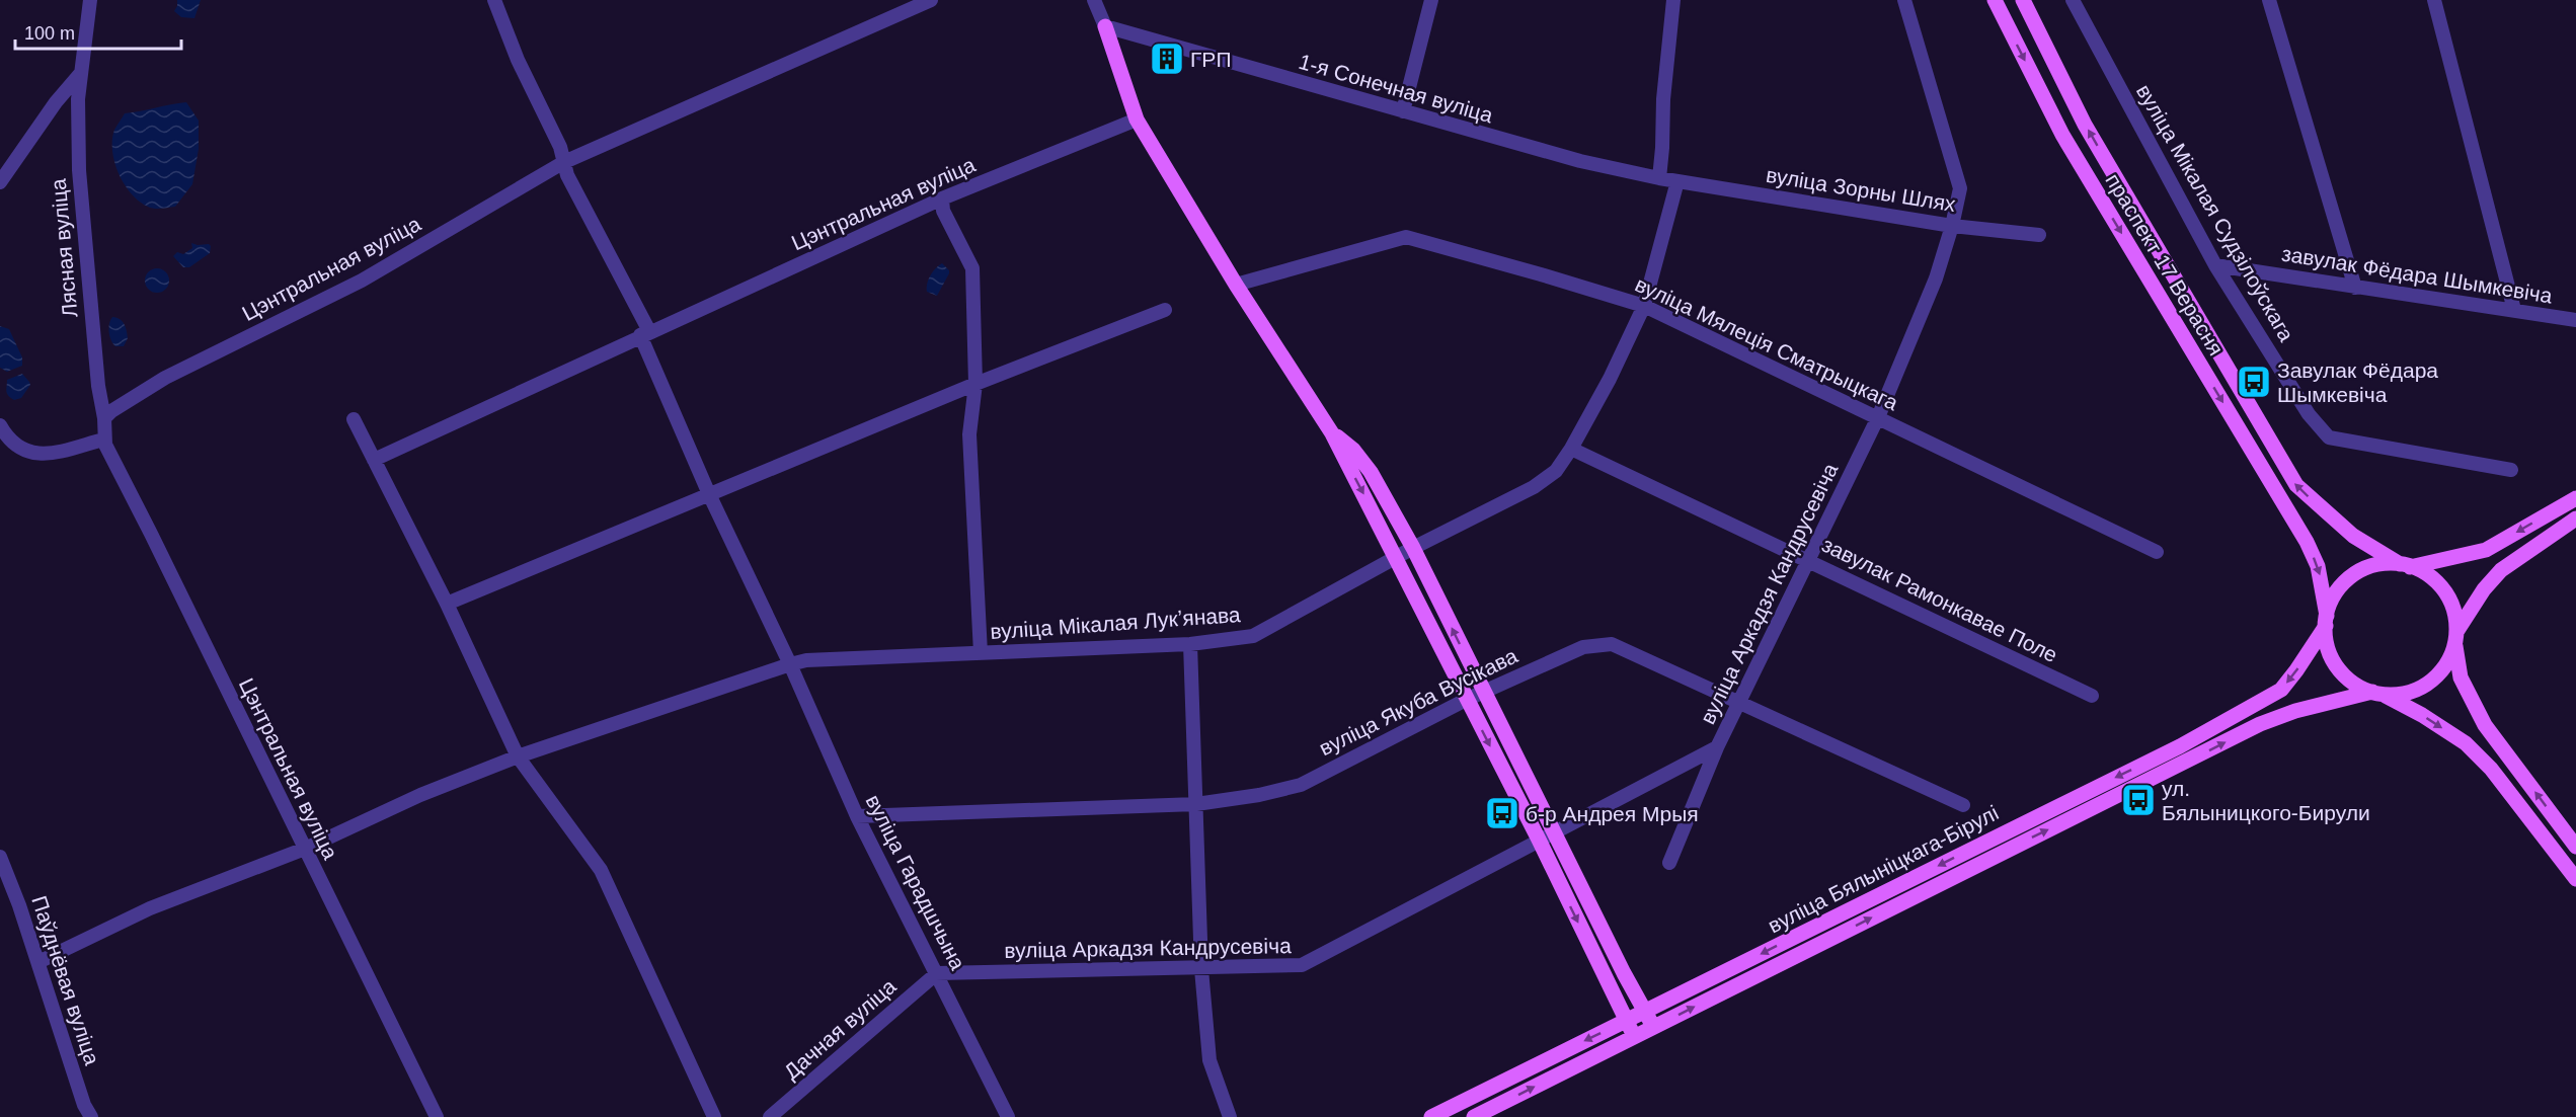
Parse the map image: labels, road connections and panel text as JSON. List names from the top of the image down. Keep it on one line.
{"streets":{"main road":["праспект 17 Верасня","вуліца Бялыніцкага-Бірулі"],"street":["1-я Сонечная вуліца","вуліца Зорны Шлях","Цэнтральная вуліца","вуліца Мікалая Судзілоўскага","Лясная вуліца","завулак Фёдара Шымкевіча","вуліца Мялеція Сматрыцкага","вуліца Аркадзя Кандрусевіча","завулак Рамонкавае Поле","вуліца Мікалая Лукʼянава","вуліца Якуба Вусікава","вуліца Гарадшчына","Паўднёвая вуліца","Дачная вуліца"]},"crossings":[["1-я Сонечная вуліца","вуліца Зорны Шлях"],["1-я Сонечная вуліца","вуліца Мікалая Лукʼянава"],["вуліца Зорны Шлях","вуліца Аркадзя Кандрусевіча"],["вуліца Зорны Шлях","вуліца Мікалая Лукʼянава"],["Цэнтральная вуліца","Лясная вуліца"],["Цэнтральная вуліца","вуліца Мікалая Лукʼянава"],["вуліца Мікалая Судзілоўскага","завулак Фёдара Шымкевіча"],["праспект 17 Верасня","вуліца Бялыніцкага-Бірулі"],["вуліца Мялеція Сматрыцкага","вуліца Аркадзя Кандрусевіча"],["вуліца Мялеція Сматрыцкага","вуліца Мікалая Лукʼянава"],["вуліца Аркадзя Кандрусевіча","завулак Рамонкавае Поле"],["вуліца Аркадзя Кандрусевіча","вуліца Якуба Вусікава"],["вуліца Аркадзя Кандрусевіча","вуліца Гарадшчына"],["вуліца Аркадзя Кандрусевіча","Дачная вуліца"],["завулак Рамонкавае Поле","вуліца Мікалая Лукʼянава"],["вуліца Мікалая Лукʼянава","вуліца Гарадшчына"],["вуліца Мікалая Лукʼянава","Паўднёвая вуліца"],["вуліца Якуба Вусікава","вуліца Гарадшчына"],["вуліца Гарадшчына","Дачная вуліца"]],"places":{"building":["ГРП"],"bus stop":["Завулак Фёдара Шымкевіча","ул. Бялыницкого-Бирули","б-р Андрея Мрыя"]},"scale_bar":"100 m"}
